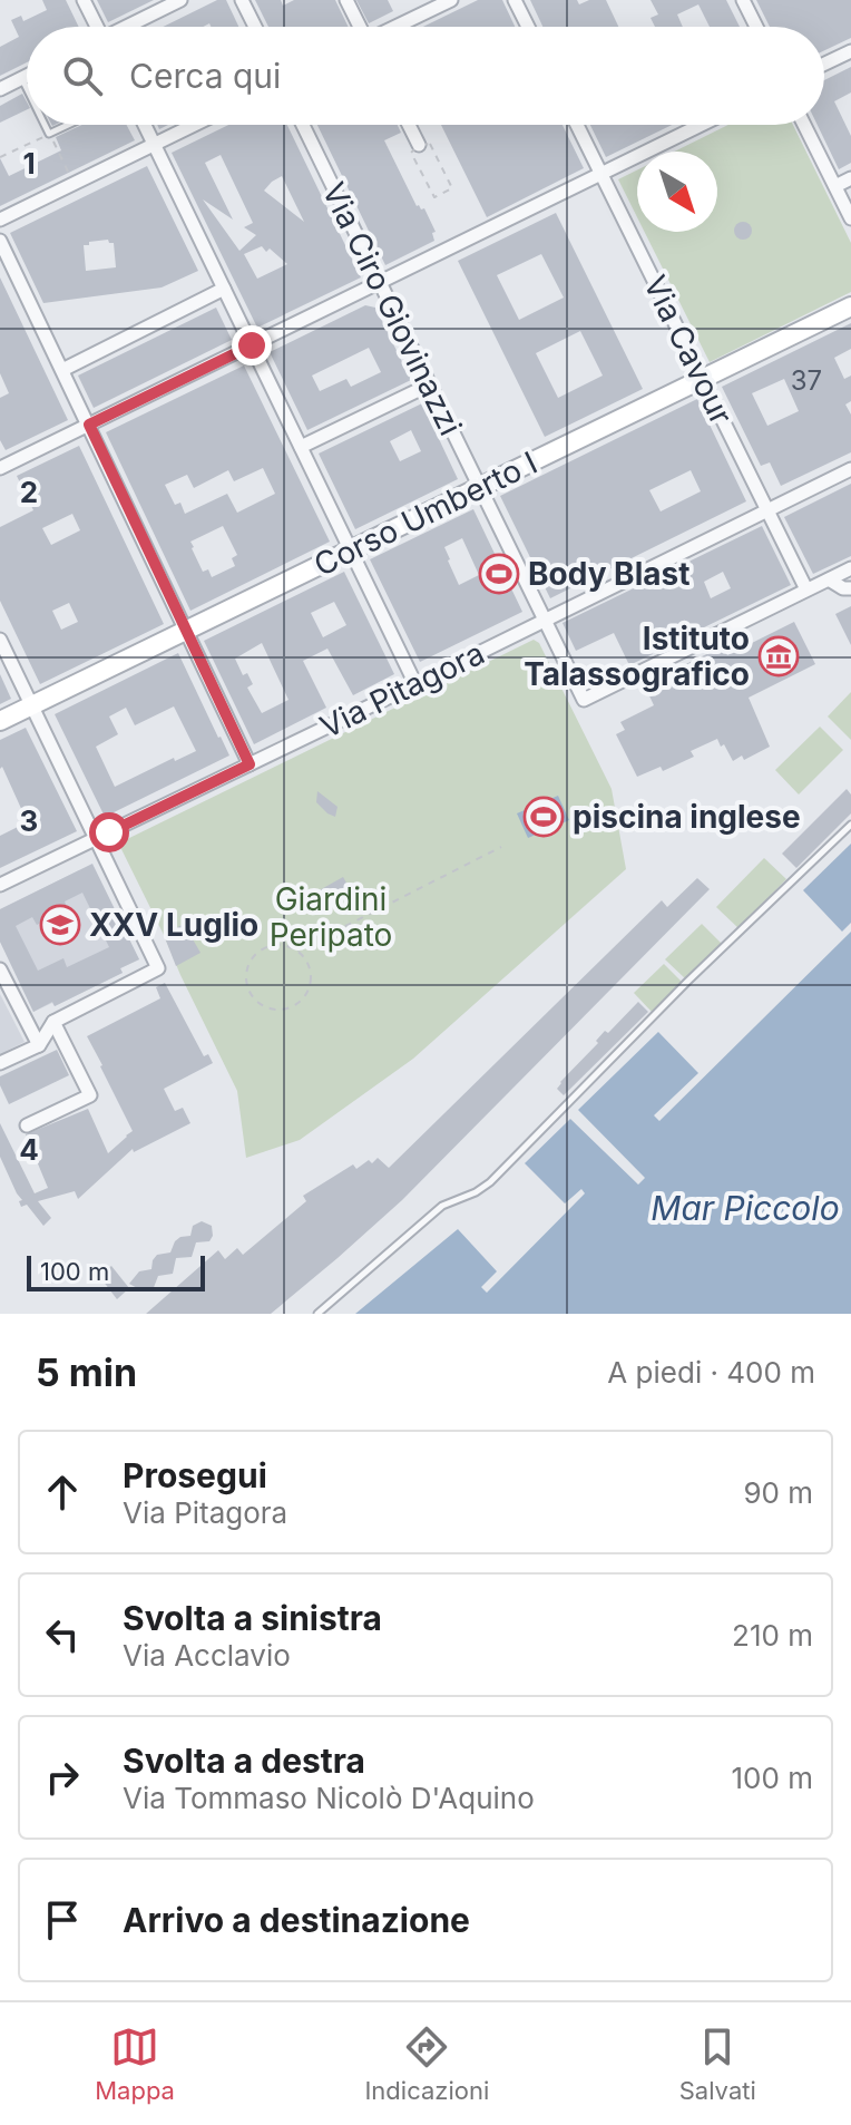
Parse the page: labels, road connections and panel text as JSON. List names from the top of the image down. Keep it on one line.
{"streets":{"main road":["Corso Umberto I"],"street":["Via Ciro Giovinazzi","Via Cavour","Via Pitagora"]},"crossings":[["Via Ciro Giovinazzi","Via Cavour"],["Via Ciro Giovinazzi","Corso Umberto I"],["Via Ciro Giovinazzi","Via Pitagora"],["Via Cavour","Corso Umberto I"],["Via Cavour","Via Pitagora"]],"water":["Mar Piccolo"],"parks":["Giardini Peripato"],"places":{"sports":["Body Blast","piscina inglese"],"museum":["Istituto Talassografico"],"school or university":["XXV Luglio"]},"house_numbers":["37"],"scale_bar":"100 m","north":"bottom right","page":{"search":"Cerca qui","scale":"100 m","heading":["5 min","A piedi · 400 m"],"list":[["Prosegui","Via Pitagora","90 m"],["Svolta a sinistra","Via Acclavio","210 m"],["Svolta a destra","Via Tommaso Nicolò D'Aquino","100 m"],"Arrivo a destinazione"],"nav":["Mappa","Indicazioni","Salvati"]},"grid":{"rows":["1","2","3","4"]}}
